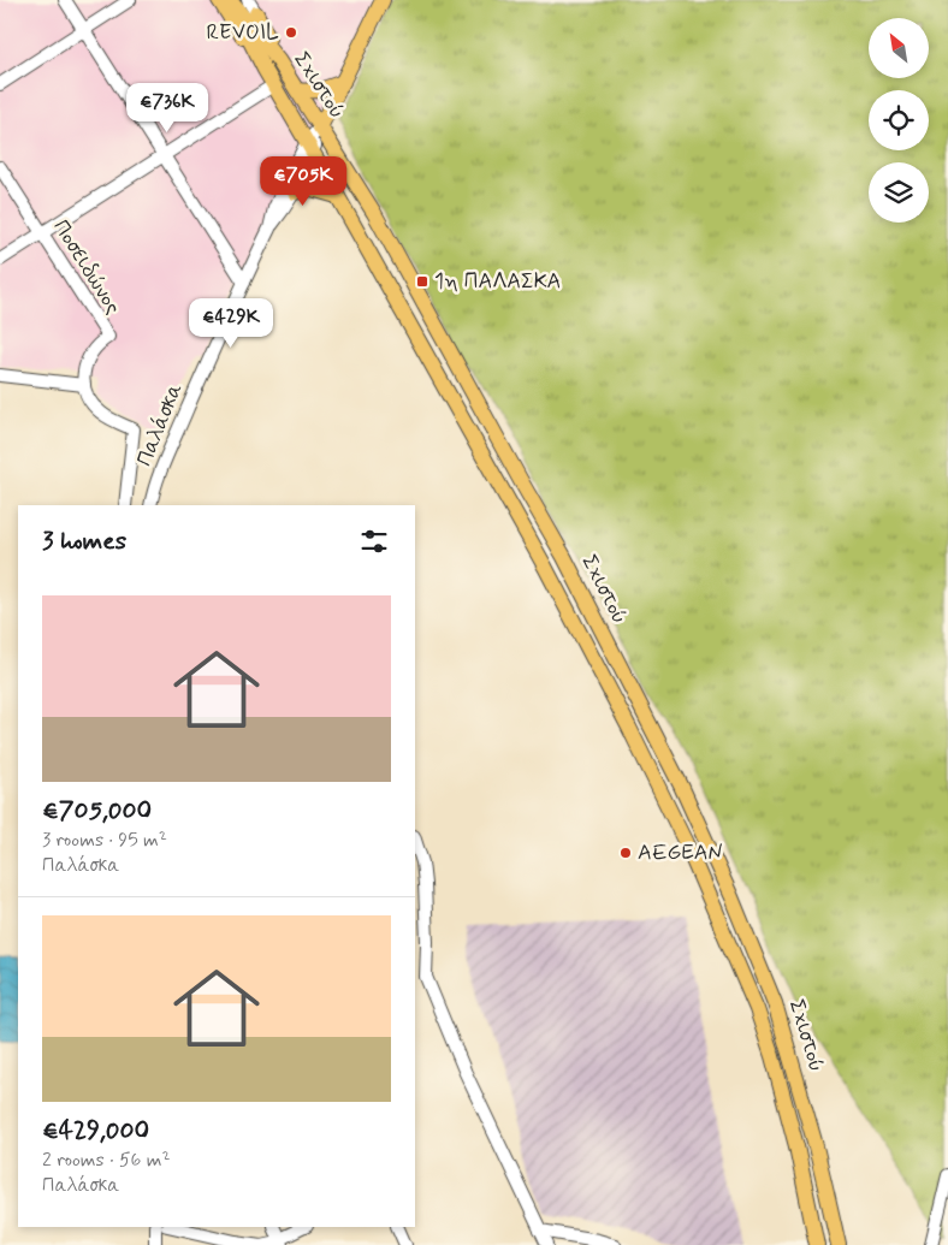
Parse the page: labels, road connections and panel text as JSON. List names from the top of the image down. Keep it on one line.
{"streets":{"main road":["Σχιστού"],"street":["Ποσειδώνος","Παλάσκα"]},"crossings":[["Σχιστού","Παλάσκα"]],"places":{"other":["REVOIL","AEGEAN"],"transit":["1η ΠΑΛΑΣΚΑ"]},"north":"top left","page":{"price":["€736K","€705K","€429K"],"heading":"3 homes","list":[{"name":"€705,000","note":"3 rooms · 95 m² · Παλάσκα"},{"name":"€429,000","note":"2 rooms · 56 m² · Παλάσκα"}]}}
